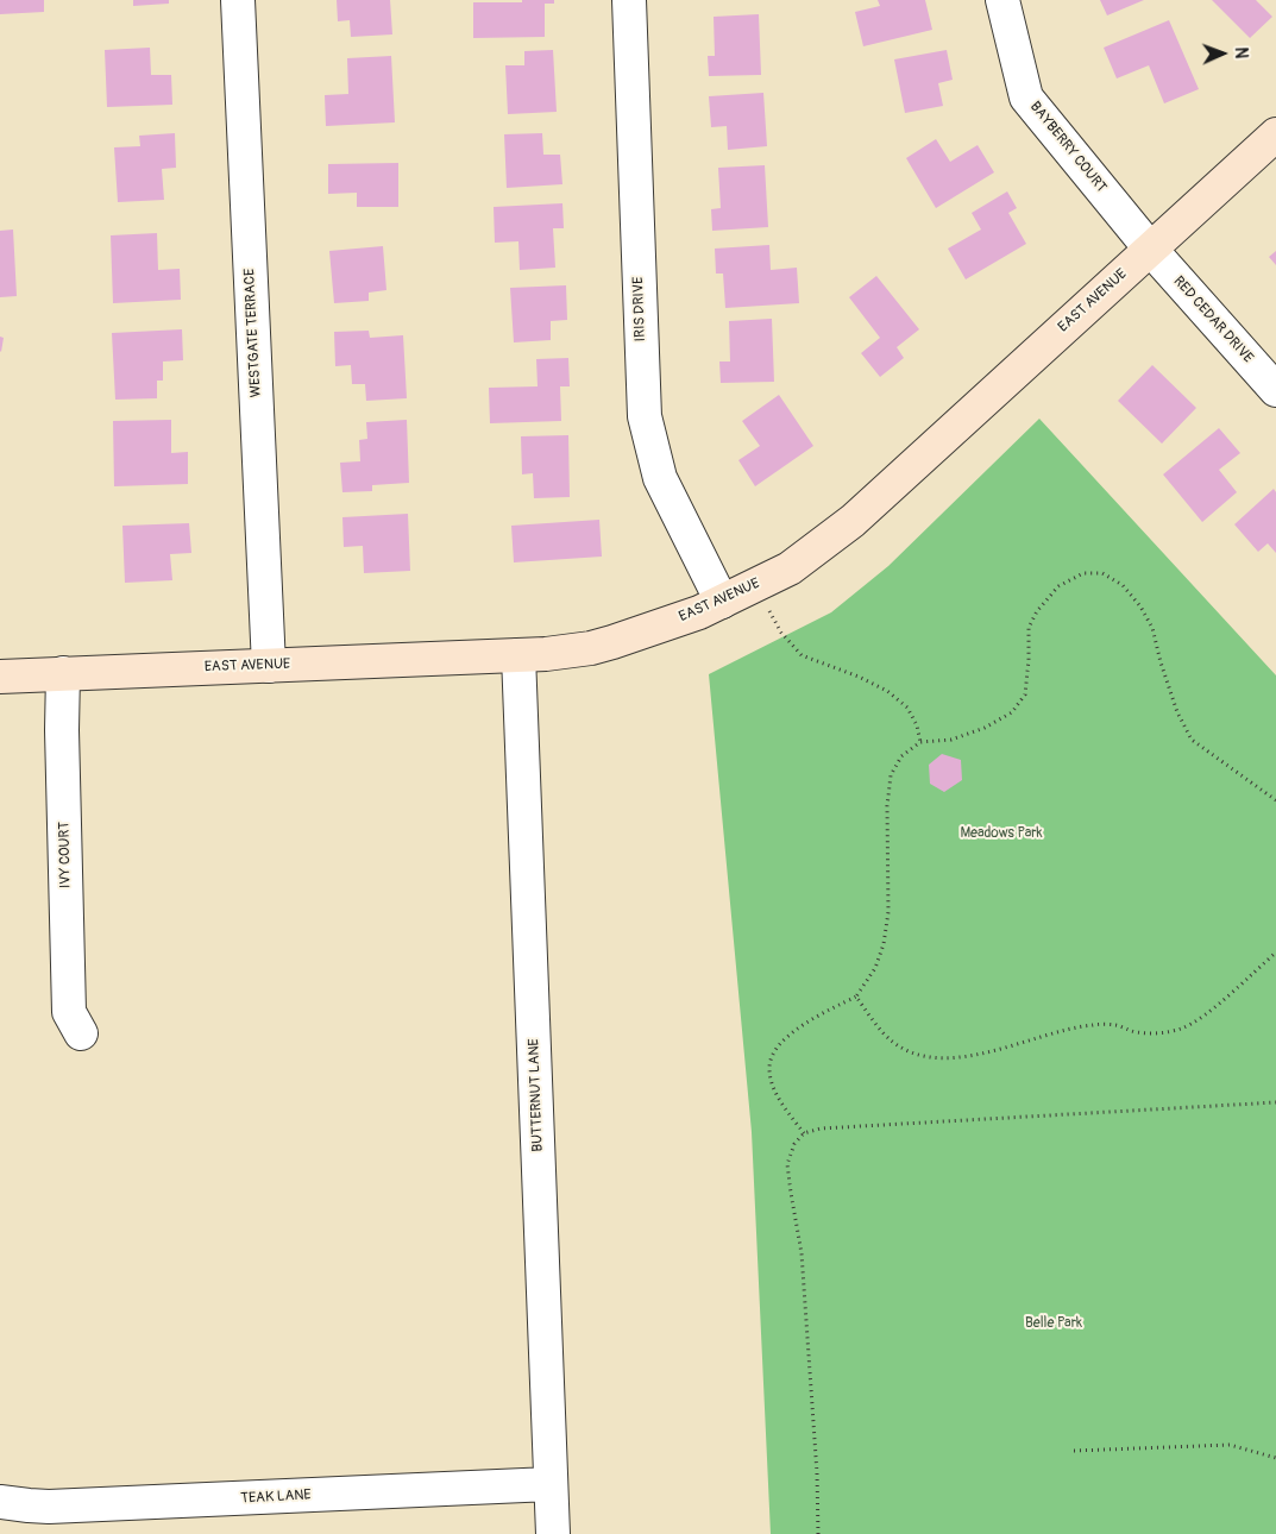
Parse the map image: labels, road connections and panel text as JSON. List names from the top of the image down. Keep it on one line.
{"streets":{"street":["BAYBERRY COURT","EAST AVENUE","IRIS DRIVE","RED CEDAR DRIVE","WESTGATE TERRACE","IVY COURT","BUTTERNUT LANE","TEAK LANE"]},"crossings":[["BAYBERRY COURT","EAST AVENUE"],["BAYBERRY COURT","RED CEDAR DRIVE"],["EAST AVENUE","IRIS DRIVE"],["EAST AVENUE","RED CEDAR DRIVE"],["EAST AVENUE","WESTGATE TERRACE"],["EAST AVENUE","IVY COURT"],["EAST AVENUE","BUTTERNUT LANE"],["BUTTERNUT LANE","TEAK LANE"]],"parks":["Meadows Park","Belle Park"],"north":"right"}
